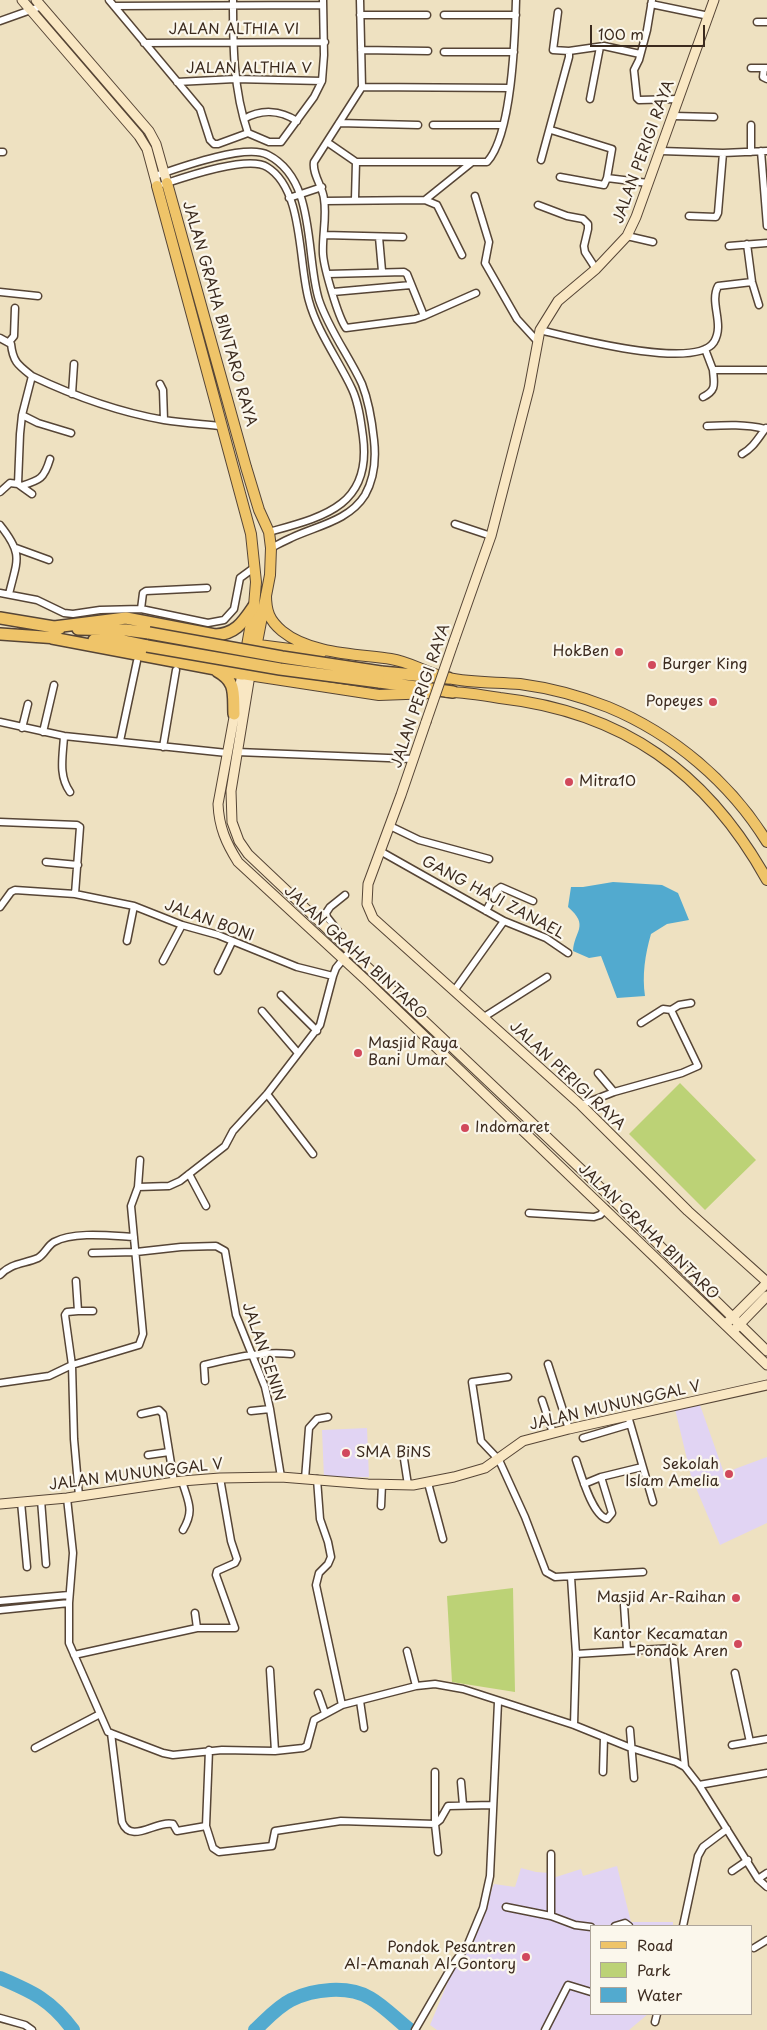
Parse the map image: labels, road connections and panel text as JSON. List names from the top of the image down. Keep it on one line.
{"streets":{"main road":["JALAN GRAHA BINTARO RAYA"],"street":["JALAN ALTHIA VI","JALAN ALTHIA V","JALAN PERIGI RAYA","GANG HAJI ZANAEL","JALAN BONI","JALAN GRAHA BINTARO","JALAN SENIN","JALAN MUNUNGGAL V"]},"crossings":[["JALAN PERIGI RAYA","GANG HAJI ZANAEL"],["JALAN GRAHA BINTARO RAYA","JALAN GRAHA BINTARO"],["JALAN SENIN","JALAN MUNUNGGAL V"]],"places":["HokBen","Burger King","Popeyes","Mitra10","Masjid Raya Bani Umar","Indomaret","SMA BiNS","Sekolah Islam Amelia","Masjid Ar-Raihan","Kantor Kecamatan Pondok Aren","Pondok Pesantren Al-Amanah Al-Gontory"],"legend":["Road","Park","Water"],"scale_bar":"100 m"}
